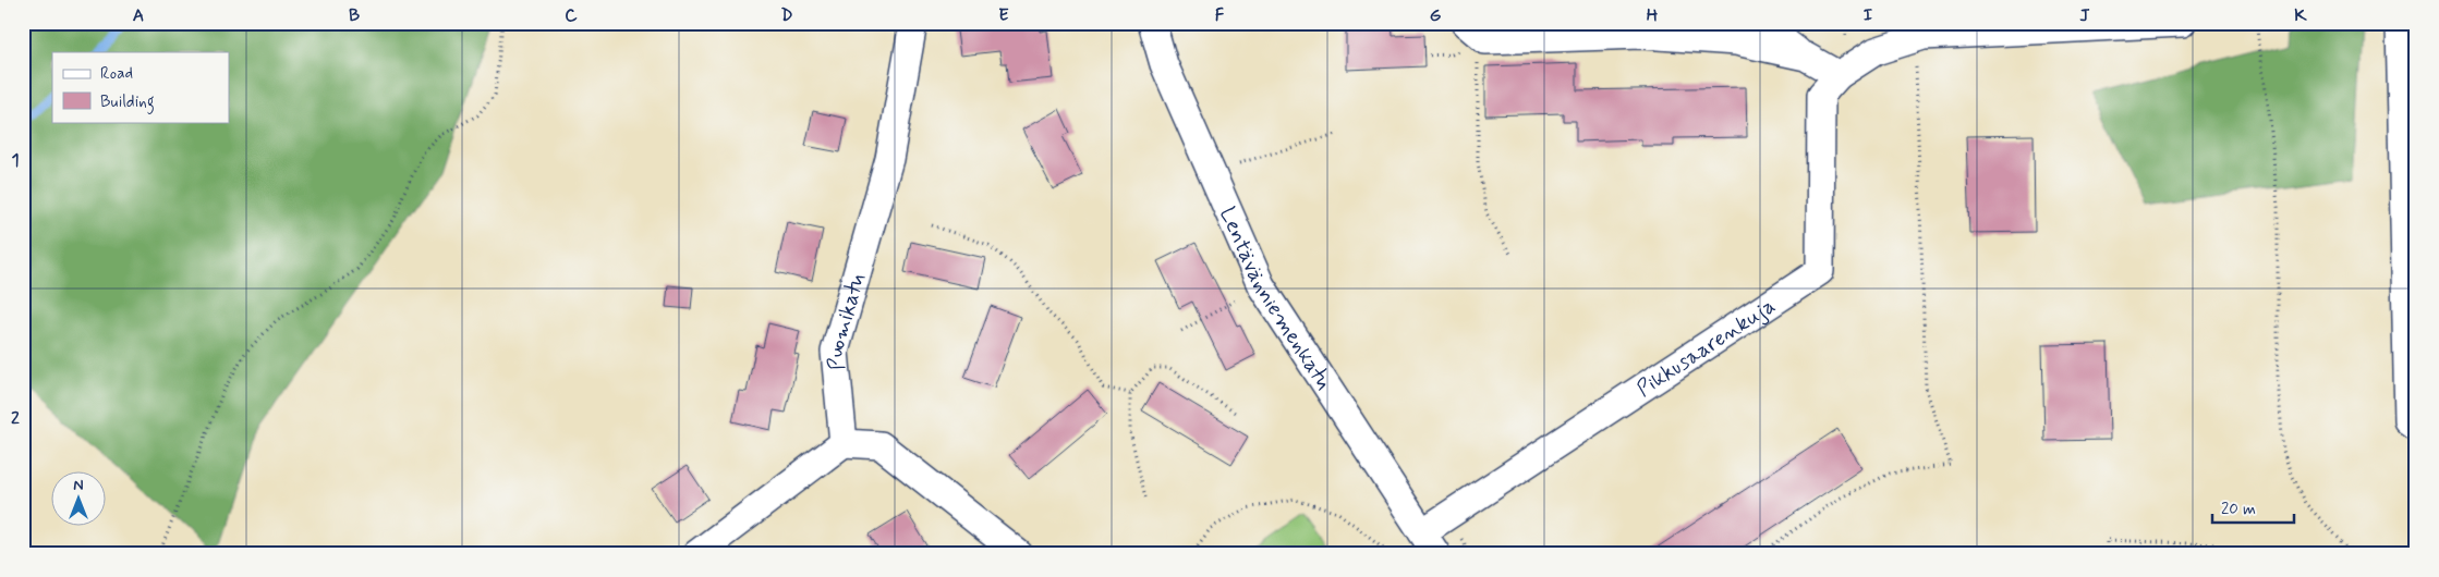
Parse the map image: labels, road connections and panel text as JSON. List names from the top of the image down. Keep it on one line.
{"streets":{"street":["Lentävänniemenkatu","Puomikatu","Pikkusaarenkuja"]},"crossings":[["Lentävänniemenkatu","Pikkusaarenkuja"]],"legend":["Road","Building"],"scale_bar":"20 m","north":"top","grid":{"columns":["A","B","C","D","E","F","G","H","I","J","K"],"rows":["1","2"]}}
